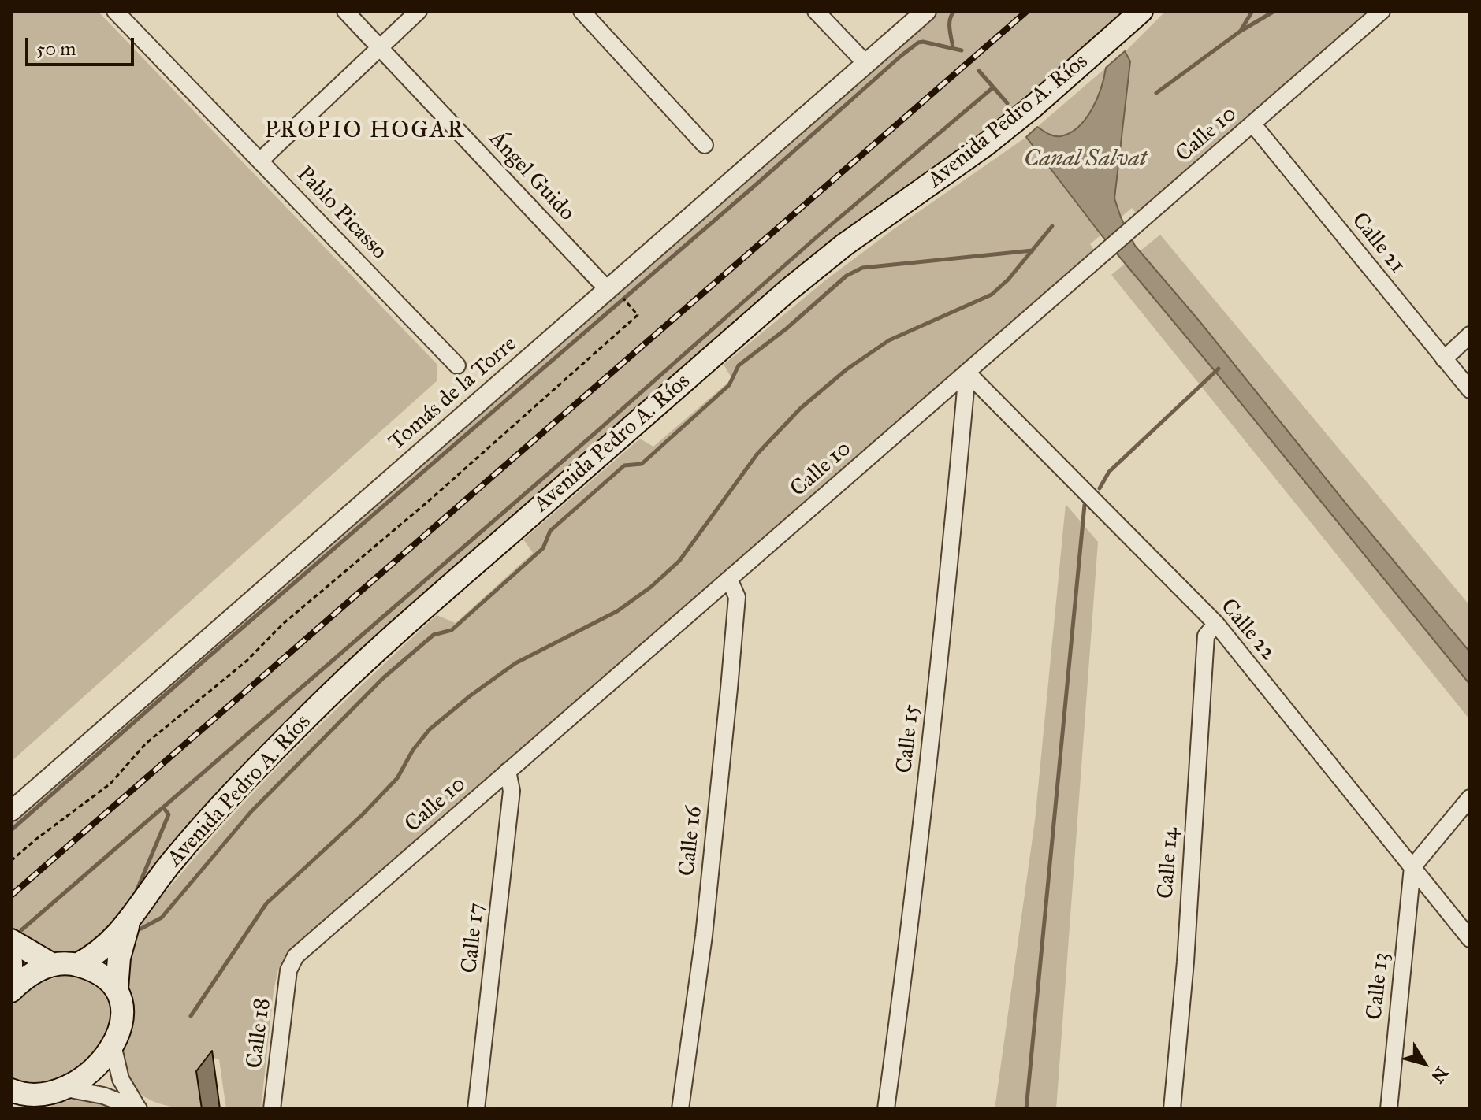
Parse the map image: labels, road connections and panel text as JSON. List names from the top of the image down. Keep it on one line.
{"streets":{"main road":["Avenida Pedro A. Ríos"],"street":["Calle 10","Ángel Guido","Pablo Picasso","Calle 21","Tomás de la Torre","Calle 22","Calle 15","Calle 16","Calle 14","Calle 17","Calle 13","Calle 18"]},"crossings":[["Calle 10","Calle 21"],["Calle 10","Calle 22"],["Calle 10","Calle 15"],["Calle 10","Calle 16"],["Calle 10","Calle 17"],["Calle 10","Calle 18"],["Ángel Guido","Tomás de la Torre"],["Calle 22","Calle 15"],["Calle 22","Calle 14"],["Calle 22","Calle 13"]],"districts":["PROPIO HOGAR"],"water":["Canal Salvat"],"scale_bar":"50 m","north":"bottom right"}
